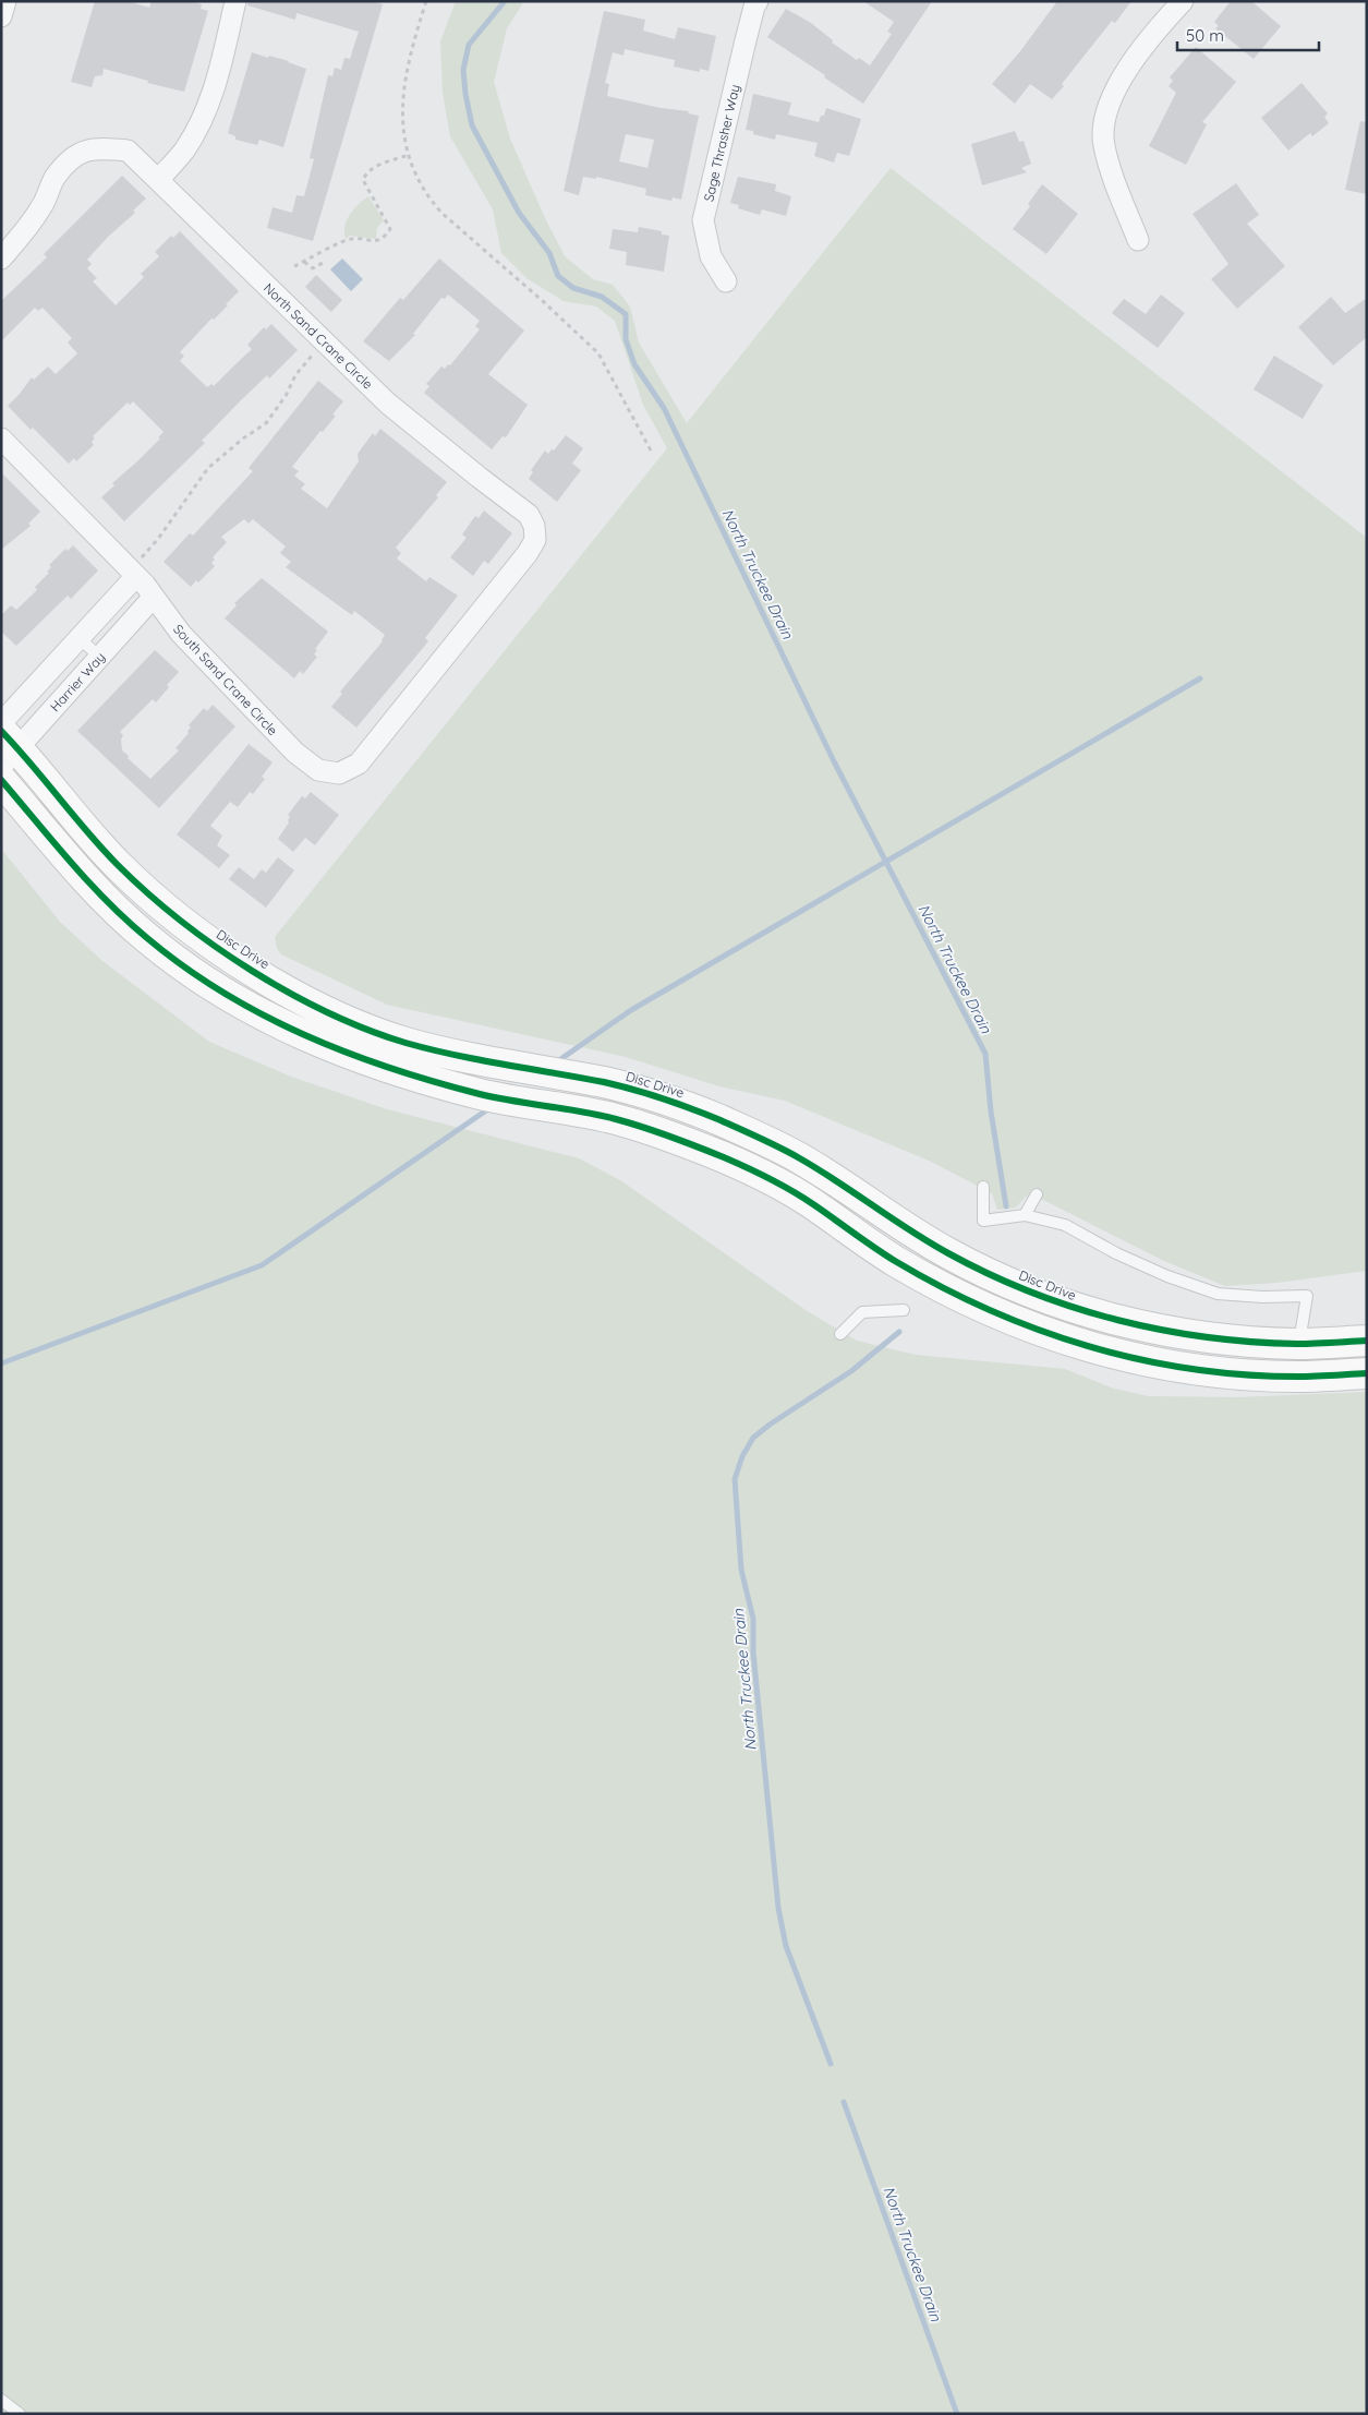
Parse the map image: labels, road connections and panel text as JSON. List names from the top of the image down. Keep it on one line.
{"streets":{"main road":["Disc Drive"],"street":["Sage Thrasher Way","North Sand Crane Circle","South Sand Crane Circle","Harrier Way"]},"crossings":[["North Sand Crane Circle","South Sand Crane Circle"],["South Sand Crane Circle","Harrier Way"],["Harrier Way","Disc Drive"]],"water":["North Truckee Drain"],"scale_bar":"50 m"}
